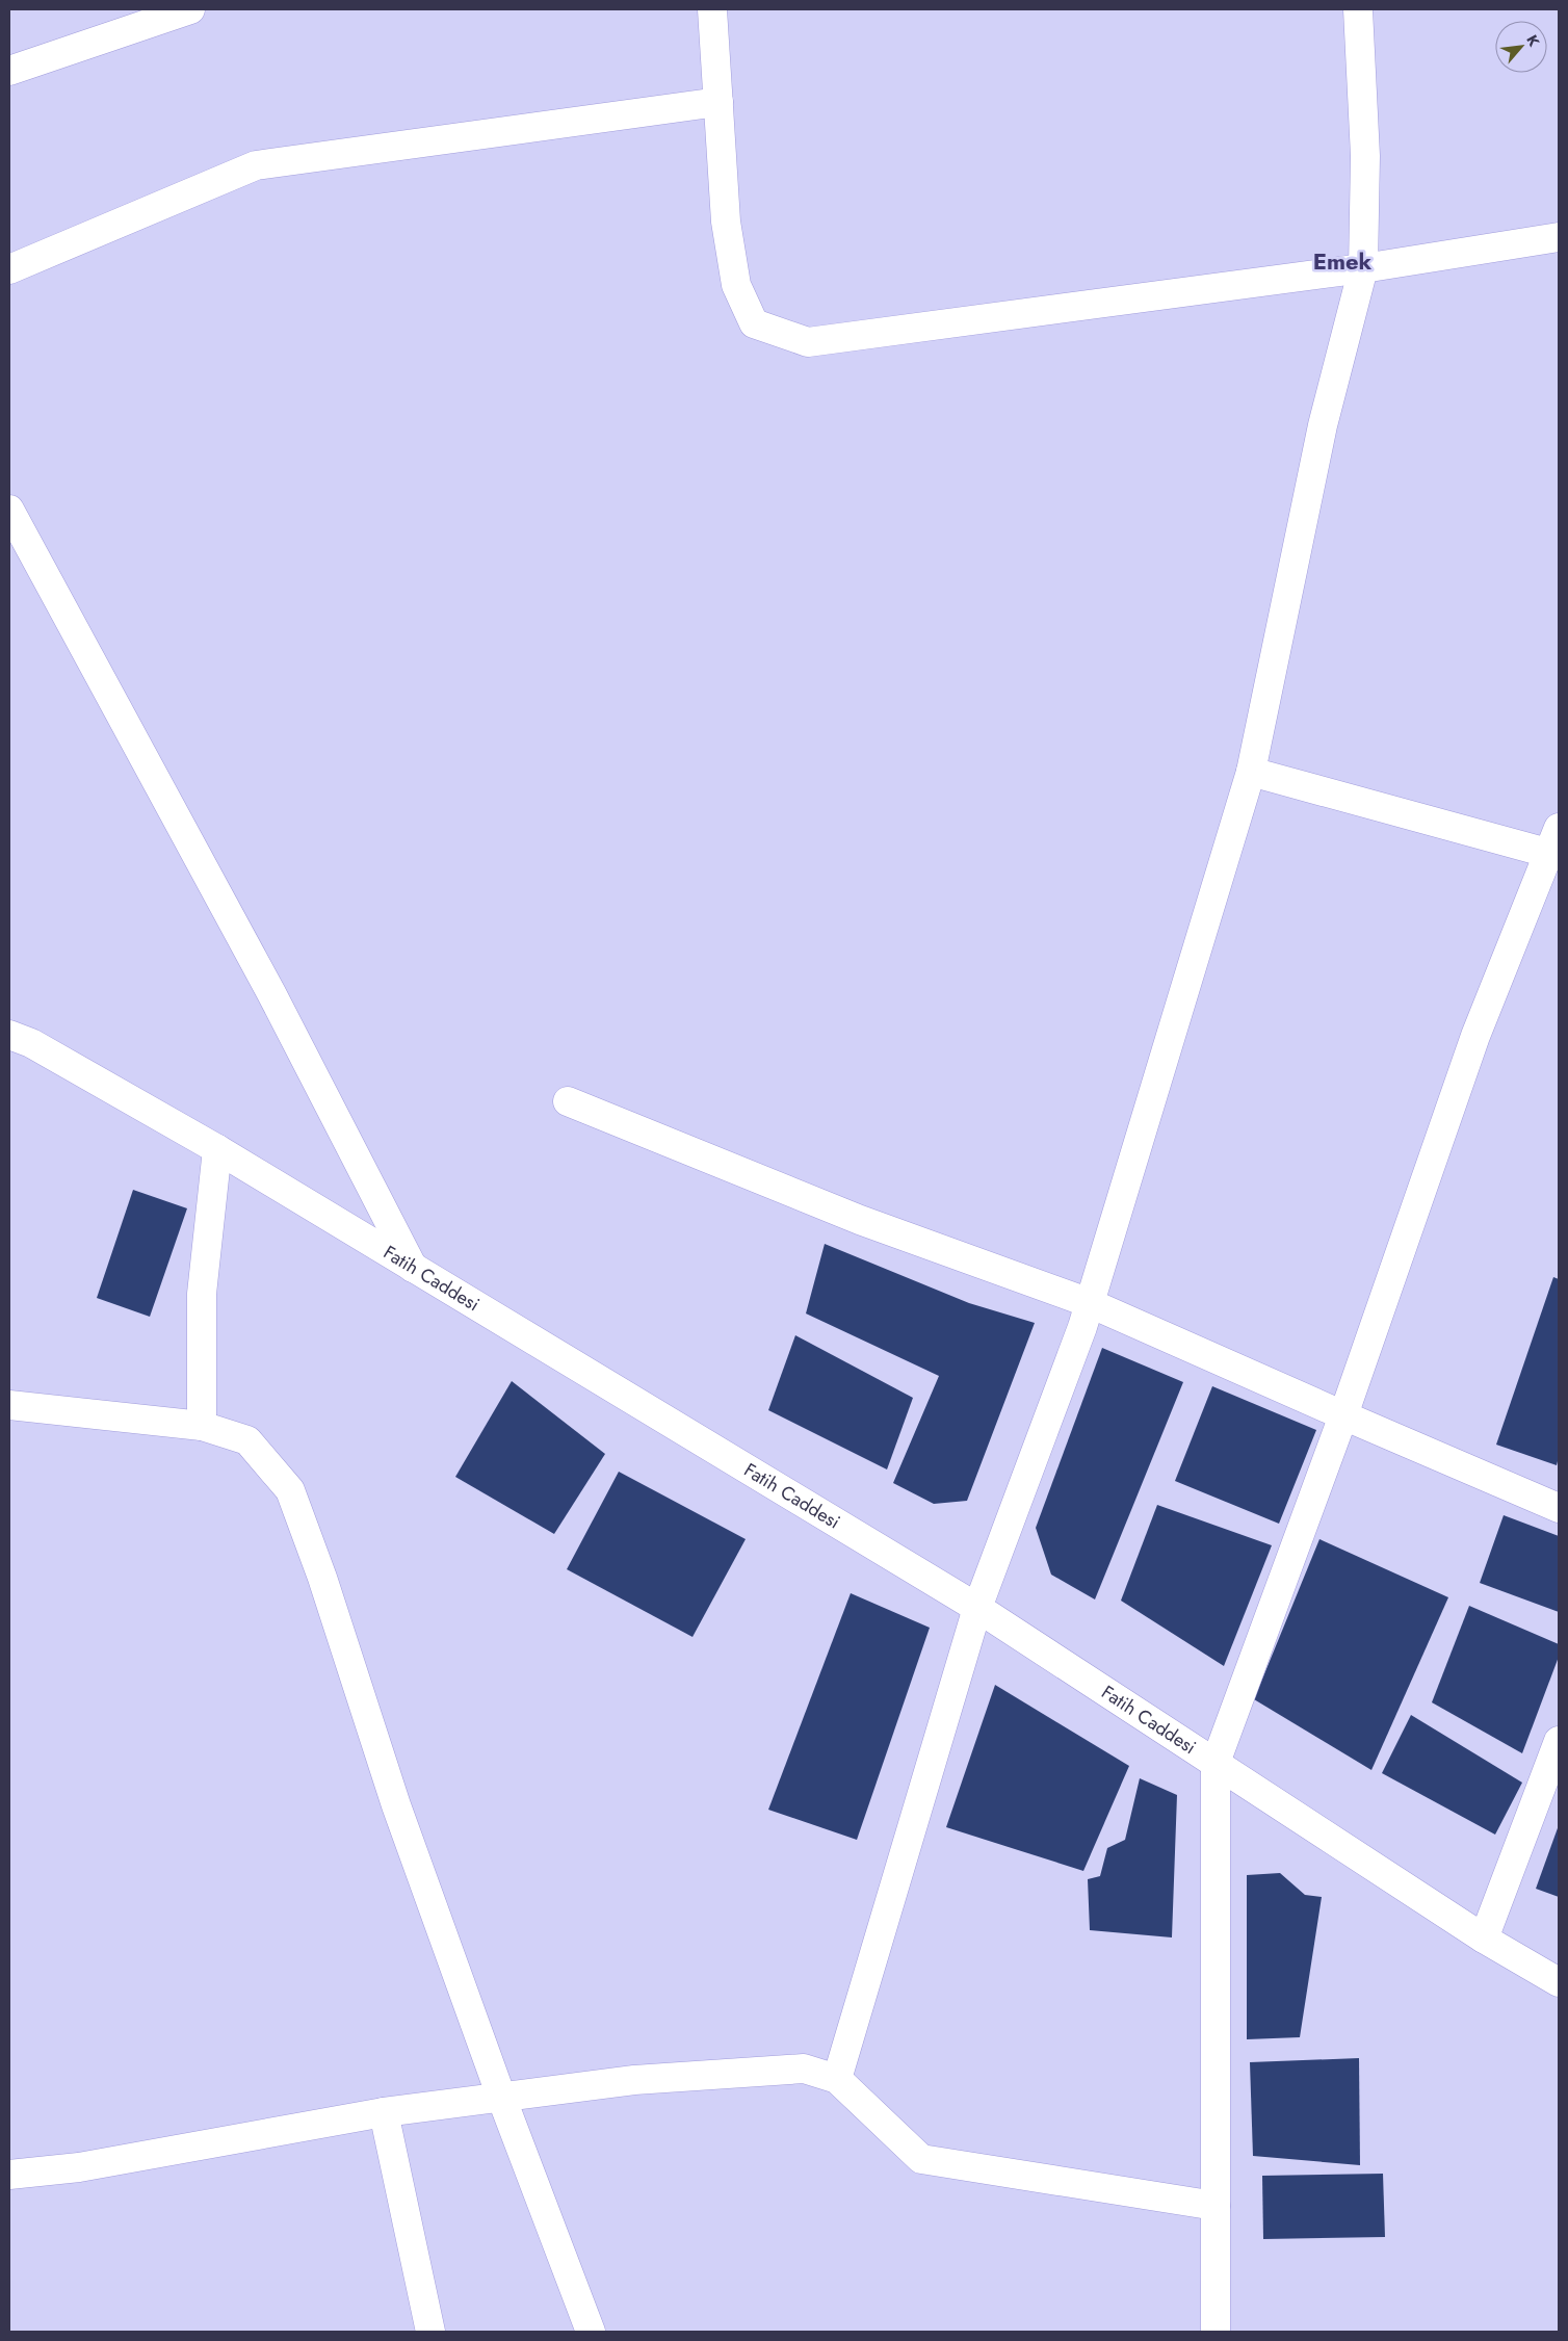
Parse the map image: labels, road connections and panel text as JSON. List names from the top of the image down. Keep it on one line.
{"streets":{"street":["Fatih Caddesi"]},"districts":["Emek"],"north":"top right"}
